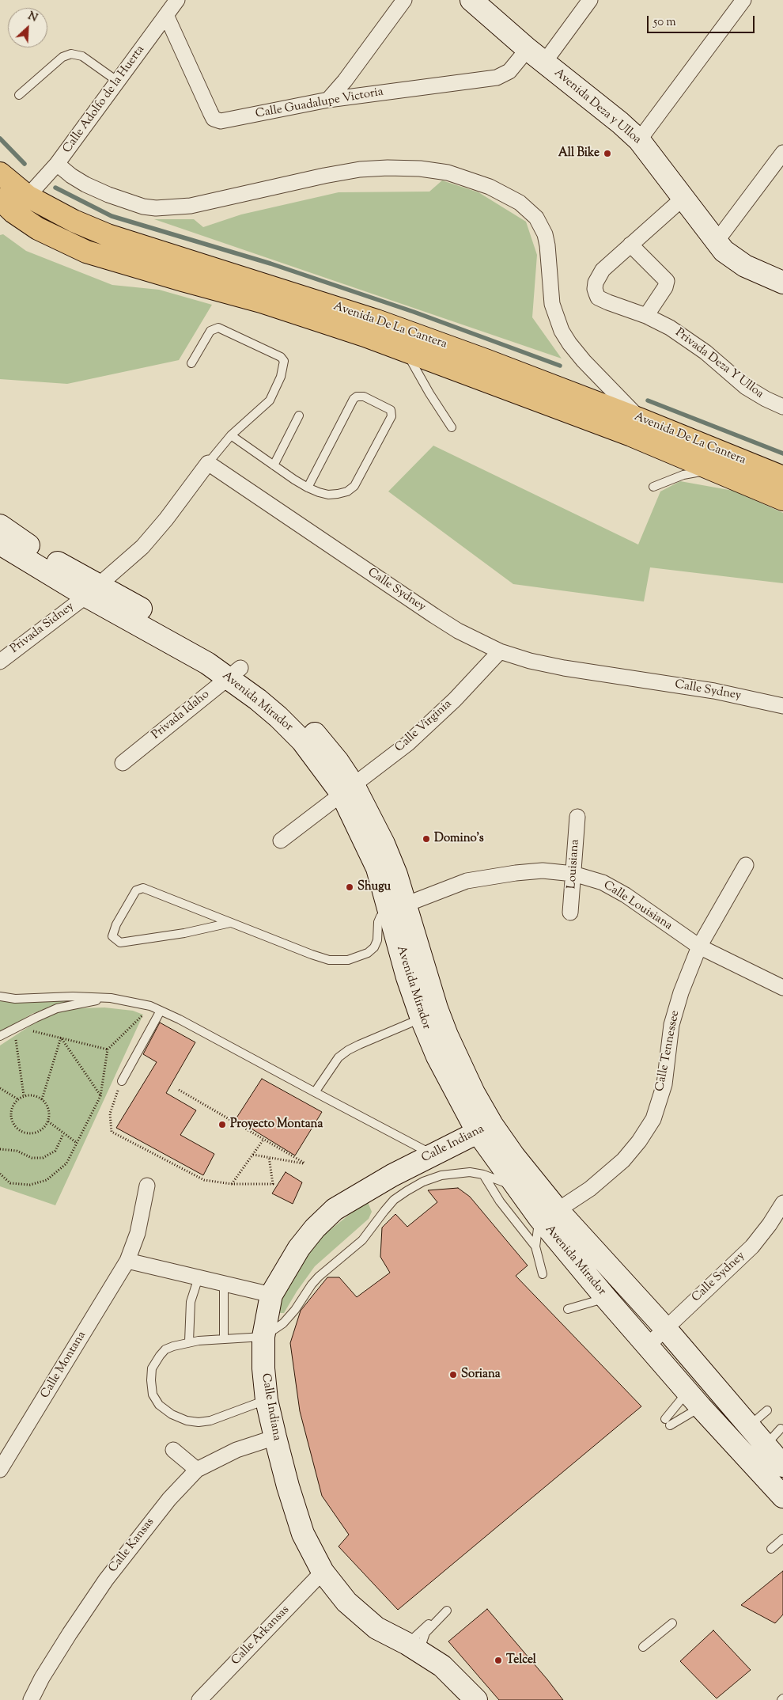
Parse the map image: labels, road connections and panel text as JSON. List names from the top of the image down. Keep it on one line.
{"streets":{"main road":["Avenida Deza y Ulloa","Avenida De La Cantera","Avenida Mirador","Calle Indiana"],"street":["Calle Adolfo de la Huerta","Calle Guadalupe Victoria","Privada Deza Y Ulloa","Calle Sydney","Privada Sidney","Privada Idaho","Calle Virginia","Louisiana","Calle Louisiana","Calle Tennessee","Calle Montana","Calle Kansas","Calle Arkansas"]},"crossings":[["Calle Adolfo de la Huerta","Calle Guadalupe Victoria"],["Calle Adolfo de la Huerta","Avenida De La Cantera"],["Calle Guadalupe Victoria","Avenida Deza y Ulloa"],["Calle Sydney","Avenida Mirador"],["Calle Sydney","Calle Virginia"],["Privada Sidney","Avenida Mirador"],["Avenida Mirador","Privada Idaho"],["Avenida Mirador","Calle Virginia"],["Avenida Mirador","Calle Louisiana"],["Avenida Mirador","Calle Tennessee"],["Avenida Mirador","Calle Indiana"],["Louisiana","Calle Louisiana"],["Calle Louisiana","Calle Tennessee"],["Calle Indiana","Calle Kansas"],["Calle Indiana","Calle Arkansas"]],"places":["All Bike","Domino's","Shugu","Proyecto Montana","Soriana","Telcel"],"scale_bar":"50 m","north":"top right"}
